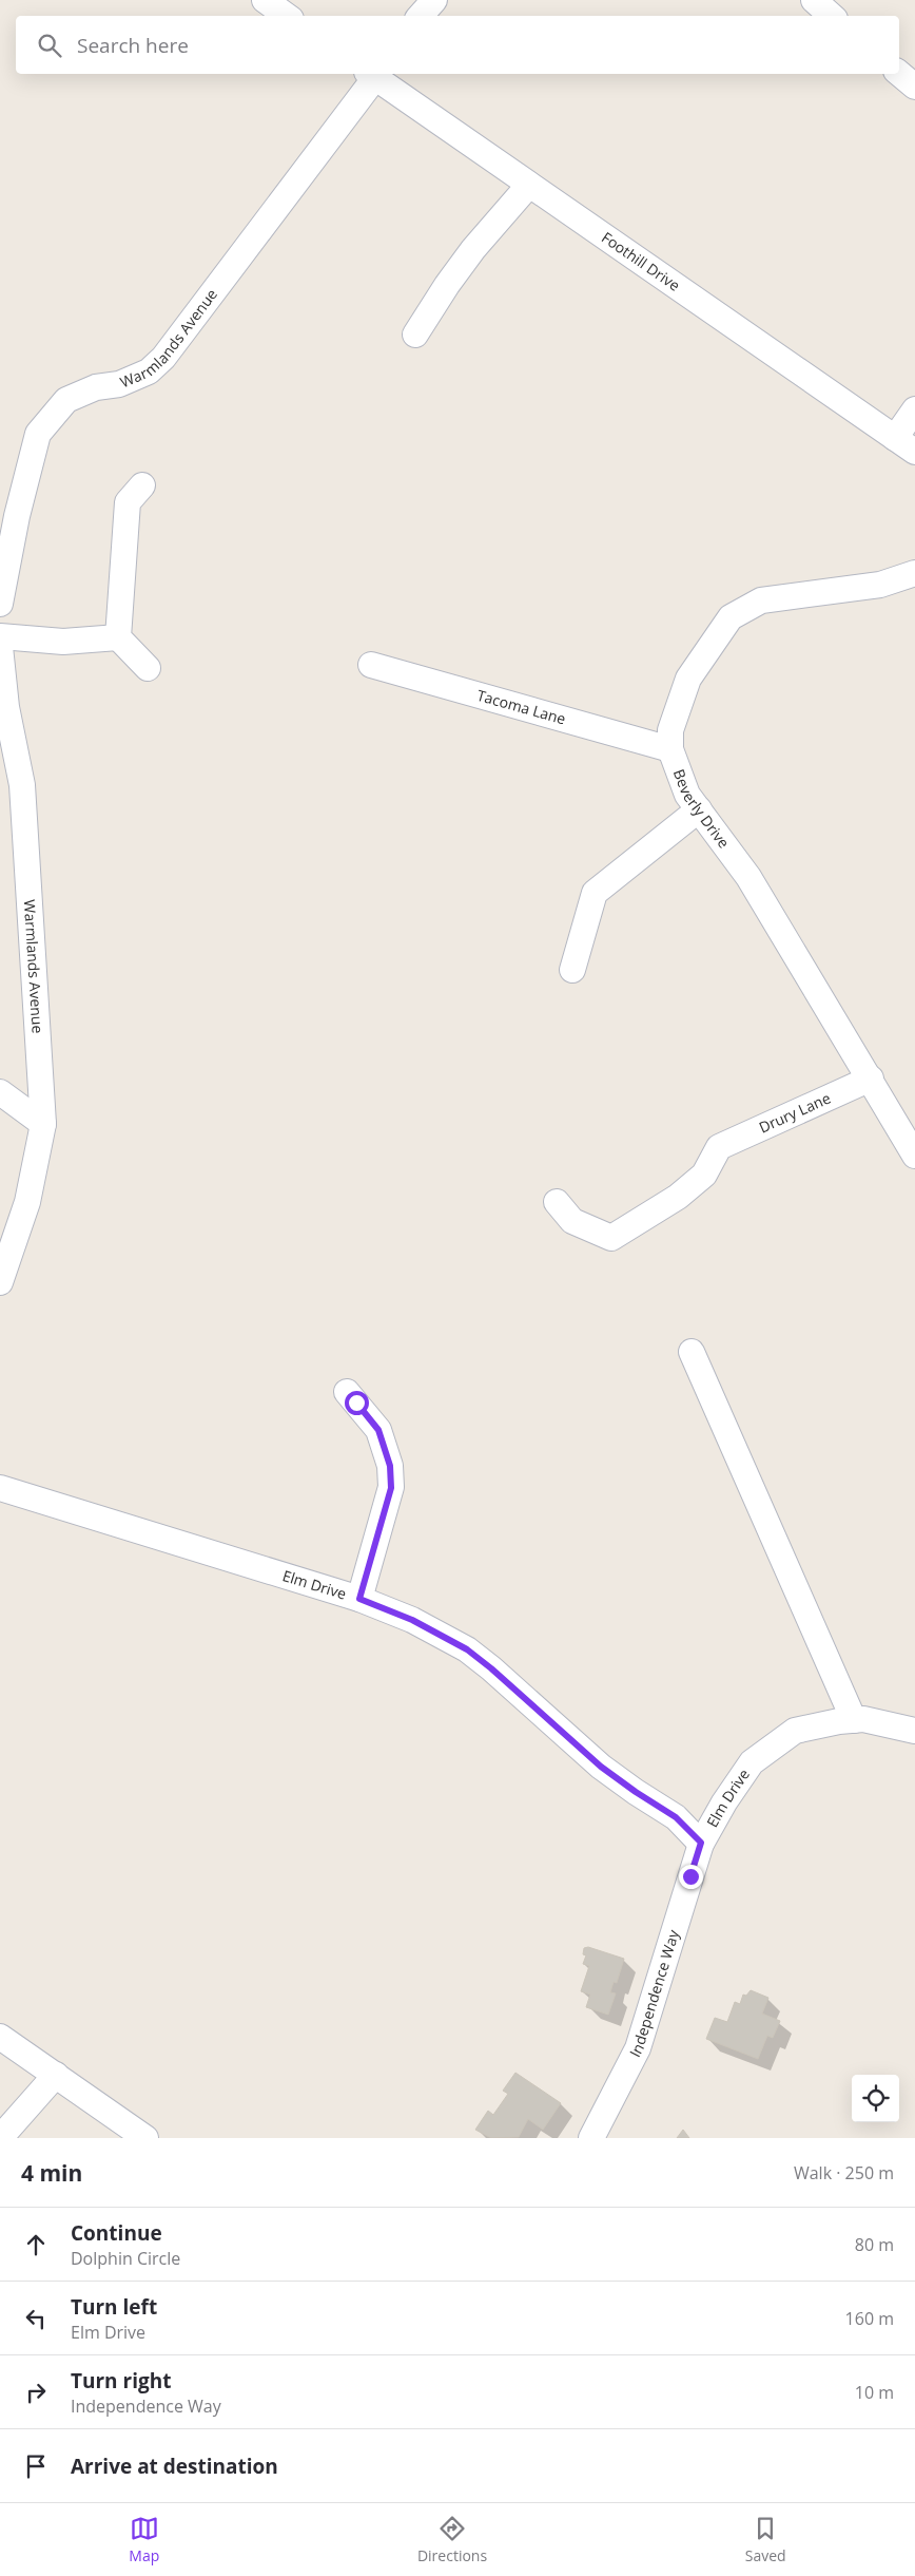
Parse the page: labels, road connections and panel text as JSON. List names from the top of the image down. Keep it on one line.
{"streets":{"street":["Foothill Drive","Warmlands Avenue","Tacoma Lane","Beverly Drive","Drury Lane","Elm Drive","Independence Way"]},"crossings":[["Tacoma Lane","Beverly Drive"],["Beverly Drive","Drury Lane"],["Elm Drive","Independence Way"]],"page":{"search":"Search here","heading":["4 min","Walk · 250 m"],"list":[["Continue","Dolphin Circle","80 m"],["Turn left","Elm Drive","160 m"],["Turn right","Independence Way","10 m"],"Arrive at destination"],"nav":["Map","Directions","Saved"]}}
